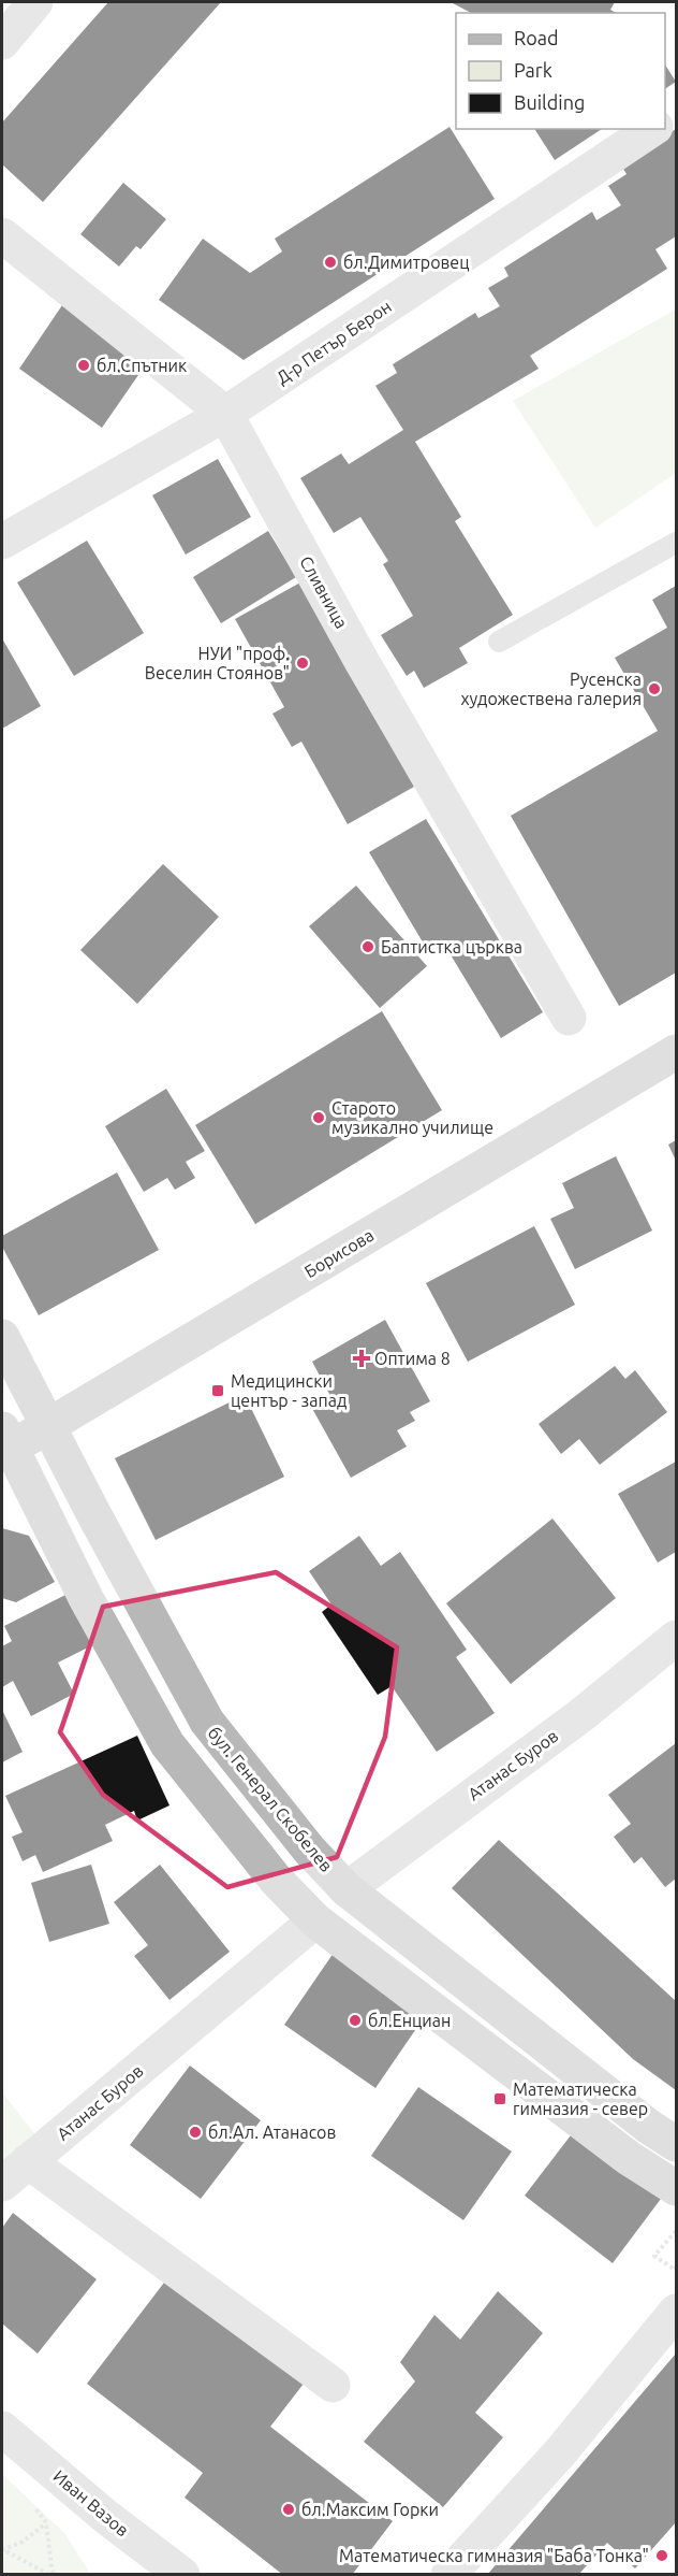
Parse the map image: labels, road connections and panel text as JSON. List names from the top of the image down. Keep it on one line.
{"streets":{"main road":["Борисова","бул. Генерал Скобелев"],"street":["Д-р Петър Берон","Сливница","Атанас Буров","Иван Вазов"]},"crossings":[["Д-р Петър Берон","Сливница"],["Борисова","бул. Генерал Скобелев"],["Атанас Буров","бул. Генерал Скобелев"]],"places":{"other":["бл.Димитровец","бл.Спътник","НУИ \"проф. Веселин Стоянов\"","Русенска художествена галерия","Баптистка църква","Старото музикално училище","бл.Енциан","бл.Ал. Атанасов","бл.Максим Горки","Математическа гимназия \"Баба Тонка\""],"health":["Оптима 8"],"transit":["Медицински център - запад","Математическа гимназия - север"]},"legend":["Road","Park","Building"]}
